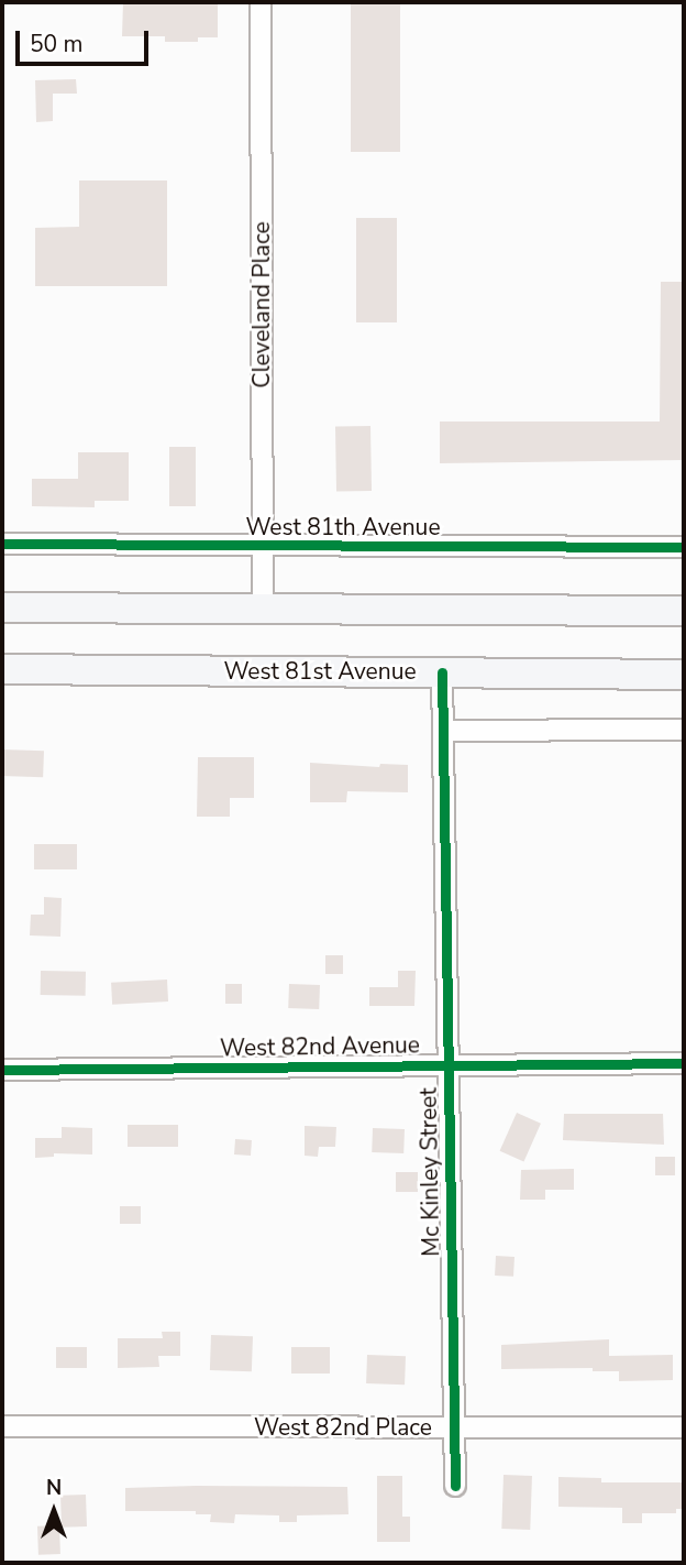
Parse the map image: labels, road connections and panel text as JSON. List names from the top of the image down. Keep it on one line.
{"streets":{"main road":["West 81st Avenue"],"street":["Cleveland Place","West 81th Avenue","West 82nd Avenue","Mc Kinley Street","West 82nd Place"]},"crossings":[["Cleveland Place","West 81th Avenue"],["West 81st Avenue","Mc Kinley Street"],["West 82nd Avenue","Mc Kinley Street"],["Mc Kinley Street","West 82nd Place"]],"scale_bar":"50 m","north":"top"}
